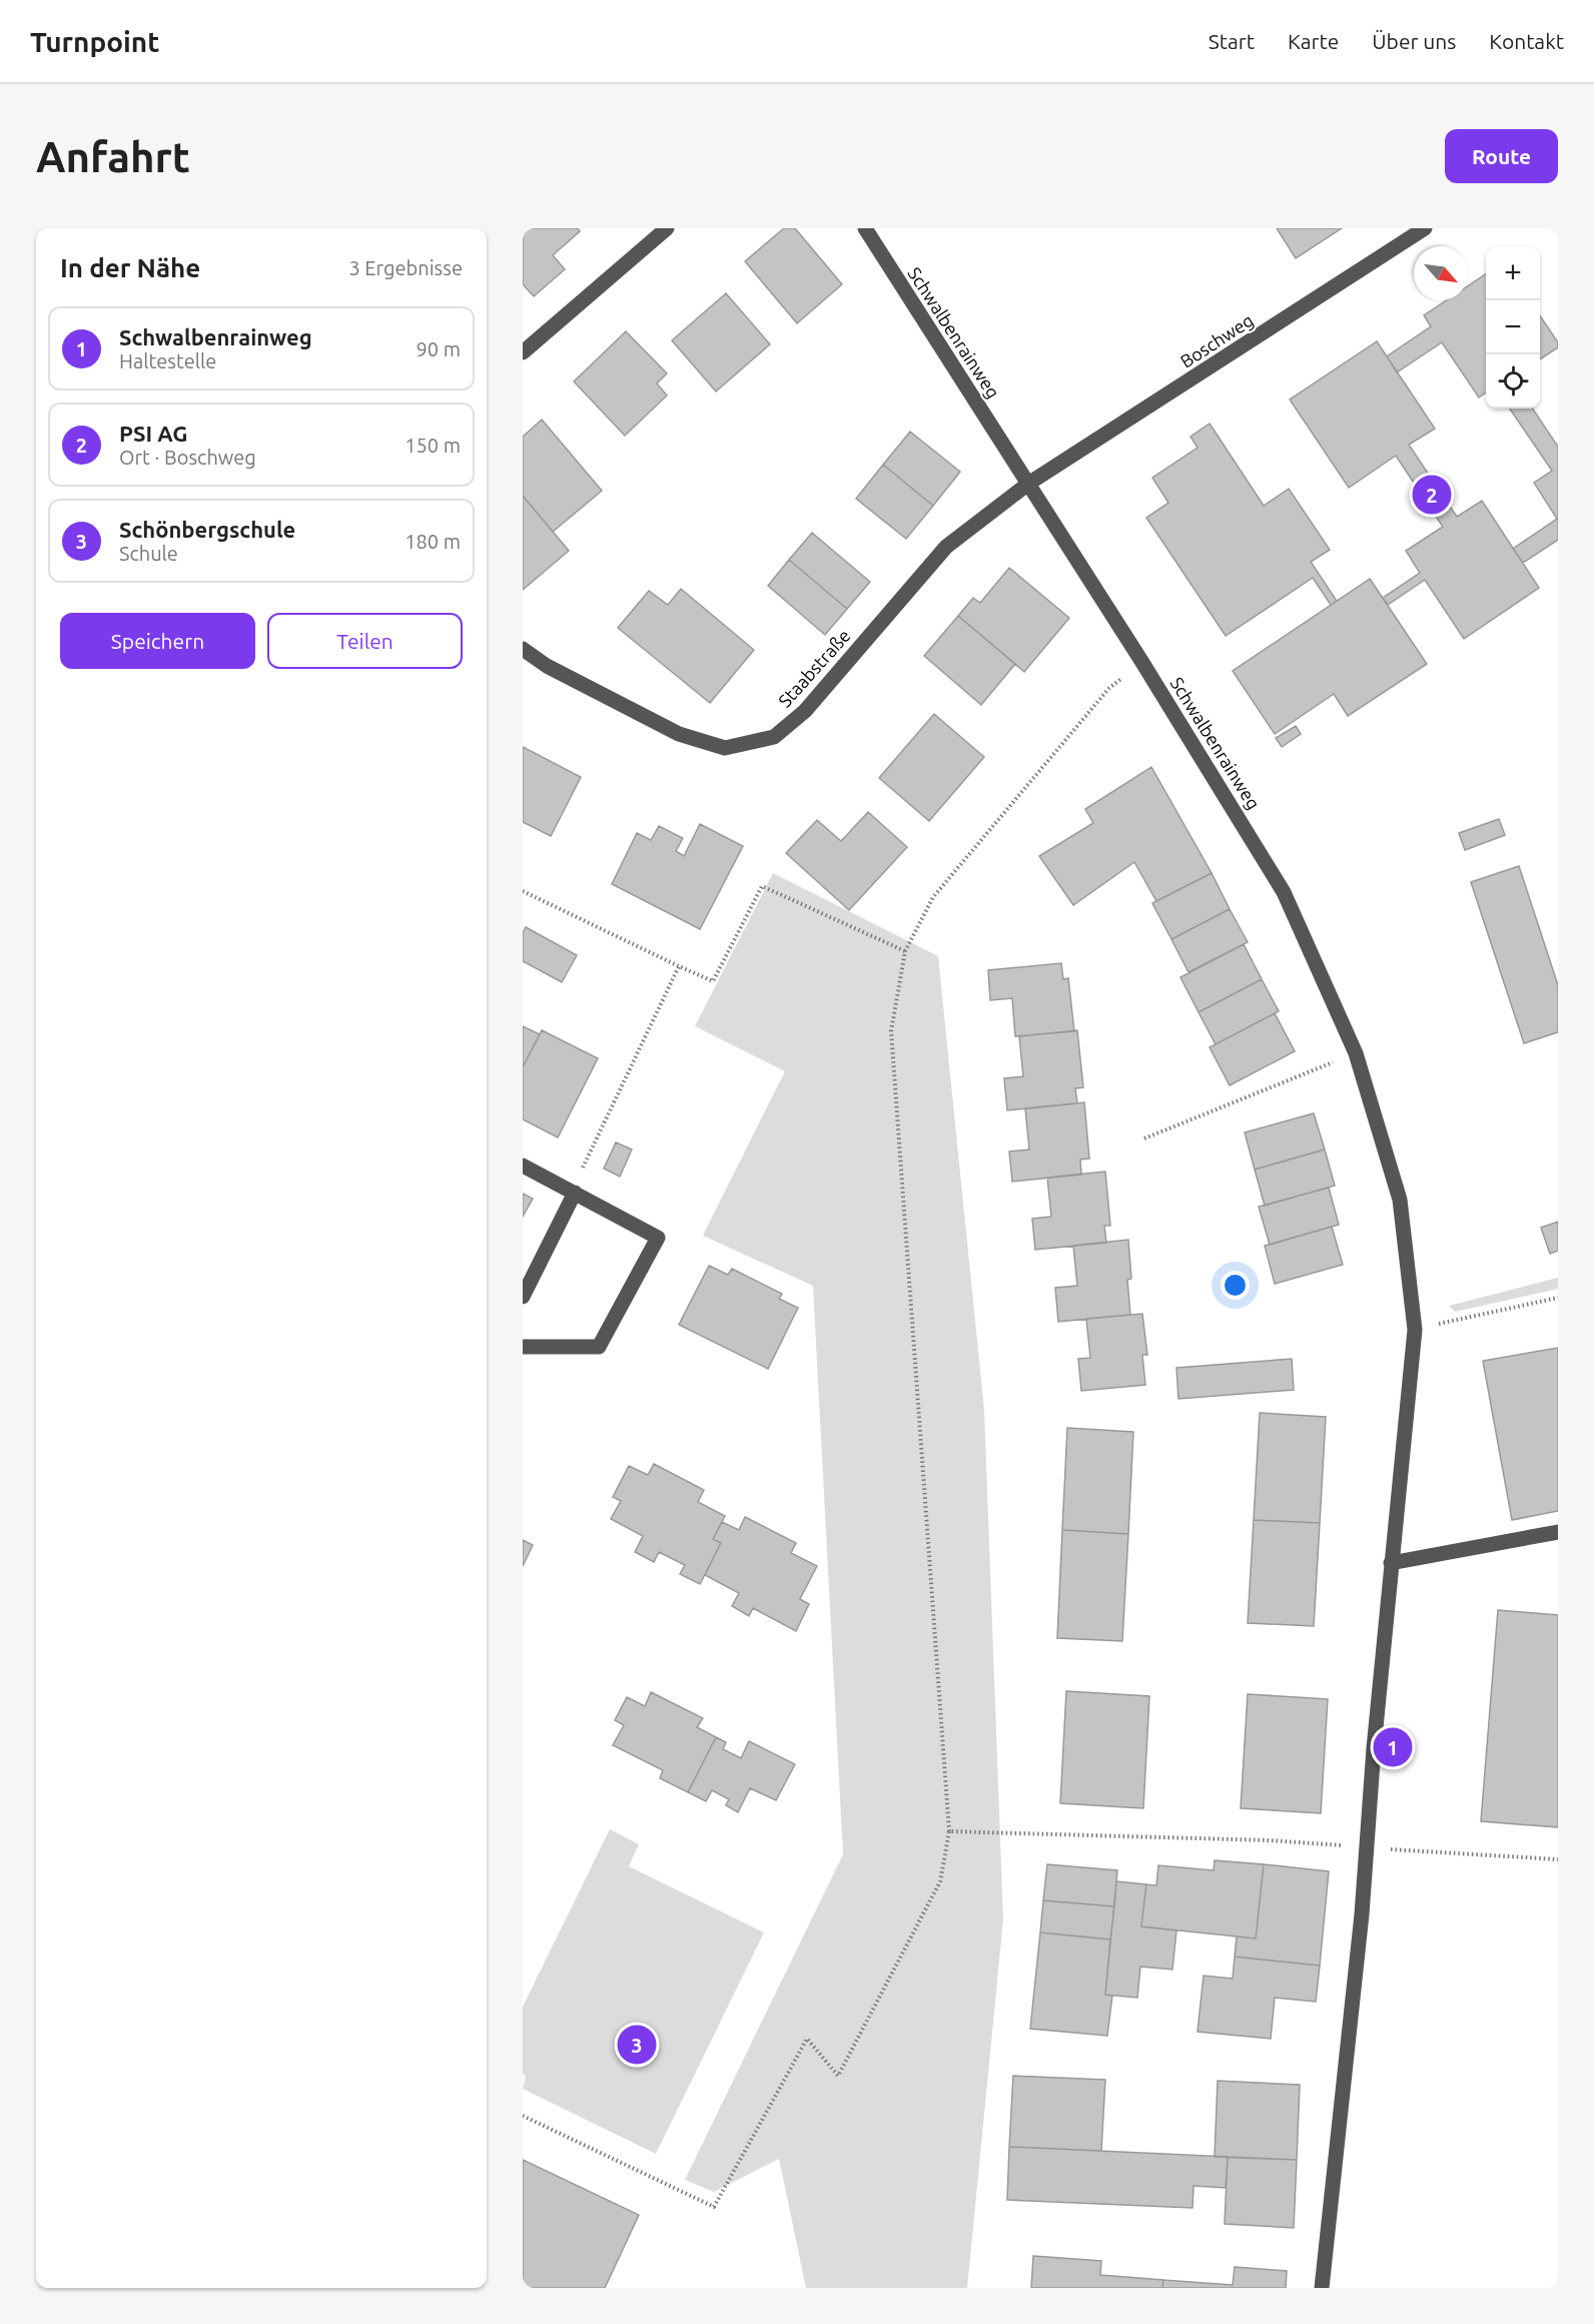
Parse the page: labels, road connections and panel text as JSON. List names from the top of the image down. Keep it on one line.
{"streets":{"street":["Schwalbenrainweg","Boschweg","Staabstraße"]},"crossings":[["Schwalbenrainweg","Boschweg"],["Schwalbenrainweg","Staabstraße"],["Boschweg","Staabstraße"]],"north":"bottom right","page":{"header":"Turnpoint","nav":["Start","Karte","Über uns","Kontakt"],"buttons":["Route",["Speichern","Teilen"]],"title":"Anfahrt","heading":["In der Nähe","3 Ergebnisse"],"map_buttons":["+","−"],"list":[{"mark":"1","name":"Schwalbenrainweg","note":"Haltestelle","value":"90 m"},{"mark":"2","name":"PSI AG","note":"Ort · Boschweg","value":"150 m"},{"mark":"3","name":"Schönbergschule","note":"Schule","value":"180 m"}],"pins":["2","1","3"]}}
